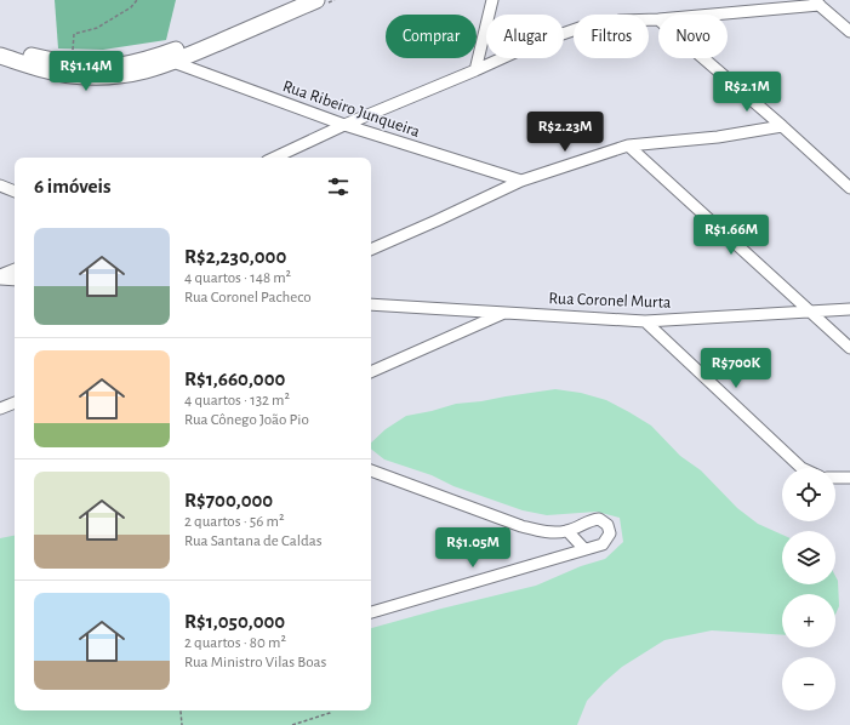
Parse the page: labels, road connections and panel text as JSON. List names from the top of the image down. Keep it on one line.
{"streets":{"street":["Rua Ribeiro Junqueira","Rua Coronel Murta"]},"page":{"chip":["Comprar","Alugar","Filtros","Novo"],"price":["R$1.14M","R$2.1M","R$2.23M","R$1.66M","R$700K","R$1.05M"],"heading":"6 imóveis","list":[{"name":"R$2,230,000","note":"4 quartos · 148 m² · Rua Coronel Pacheco"},{"name":"R$1,660,000","note":"4 quartos · 132 m² · Rua Cônego João Pio"},{"name":"R$700,000","note":"2 quartos · 56 m² · Rua Santana de Caldas"},{"name":"R$1,050,000","note":"2 quartos · 80 m² · Rua Ministro Vilas Boas"}],"map_buttons":["+","−"]}}
